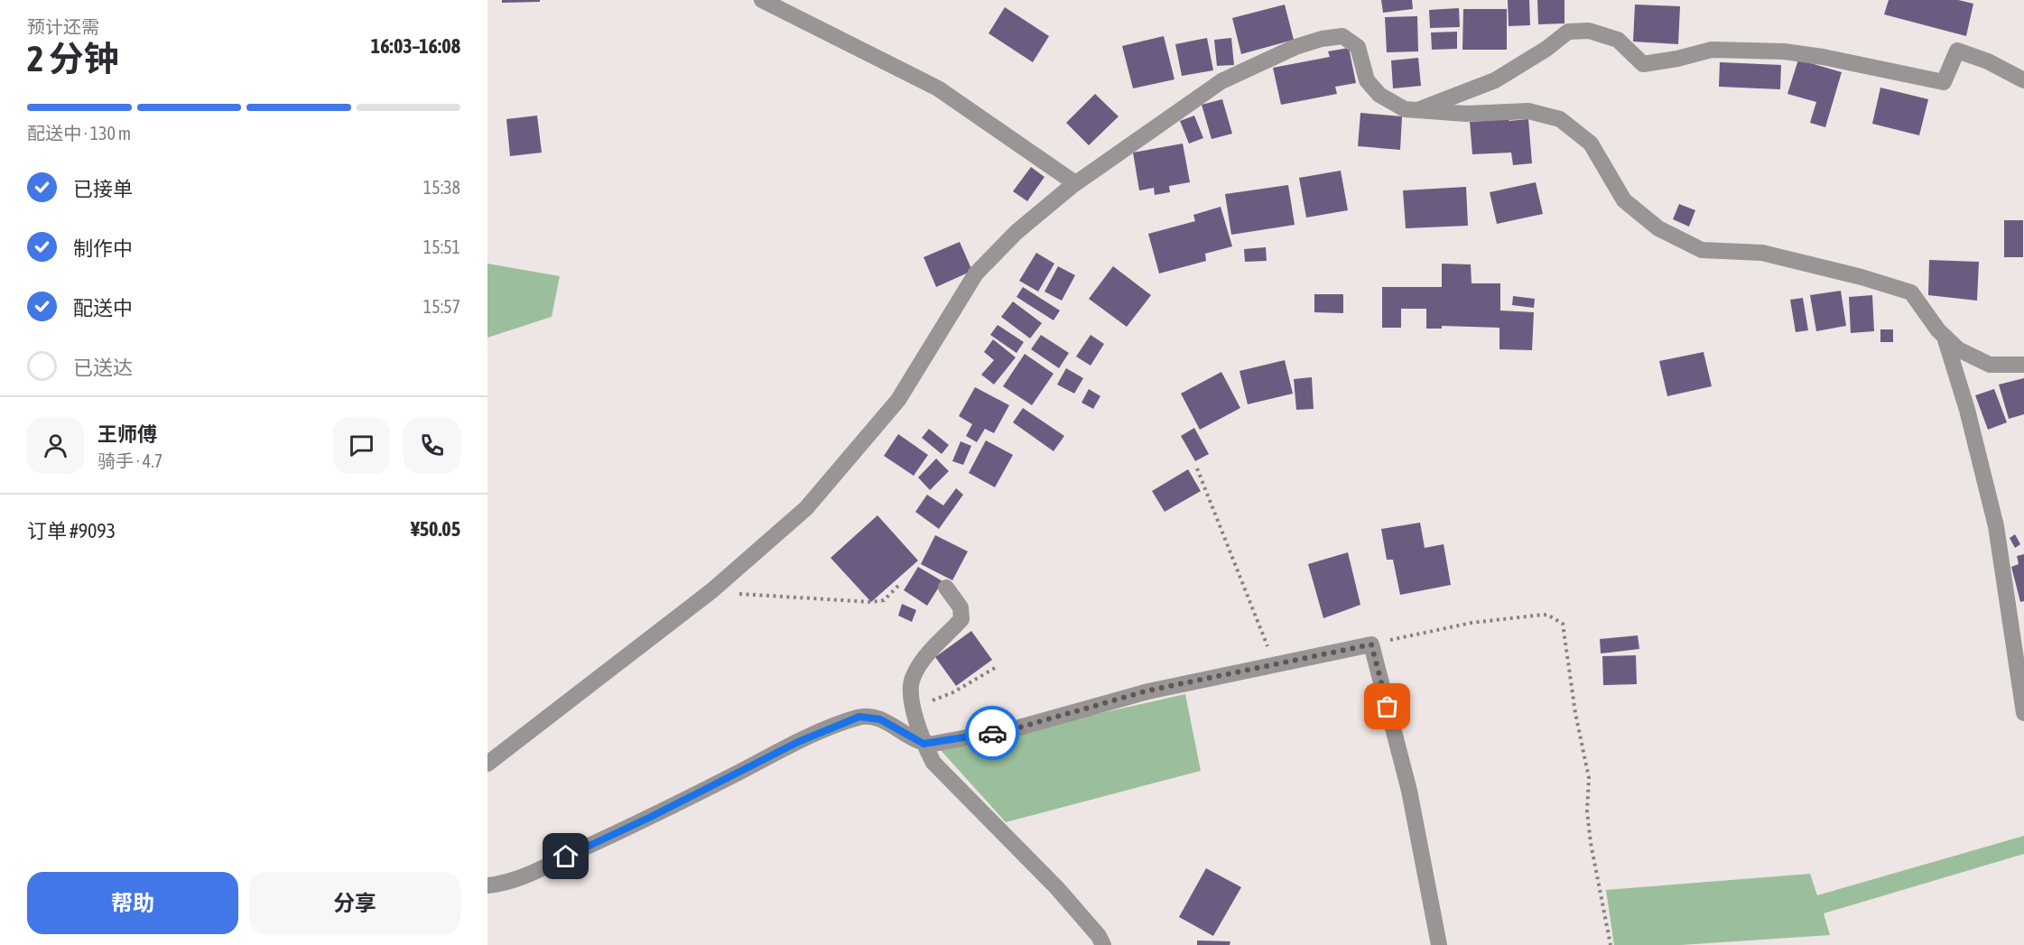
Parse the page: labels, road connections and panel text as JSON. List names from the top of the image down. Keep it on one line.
{"page":{"heading":["2 分钟","预计还需","16:03–16:08"],"panel":["王师傅","骑手 · 4.7","订单 #9093","¥50.05"],"bar":"配送中 · 130 m","list":[["已接单","15:38"],["制作中","15:51"],["配送中","15:57"],"已送达"],"buttons":["帮助","分享"]}}
